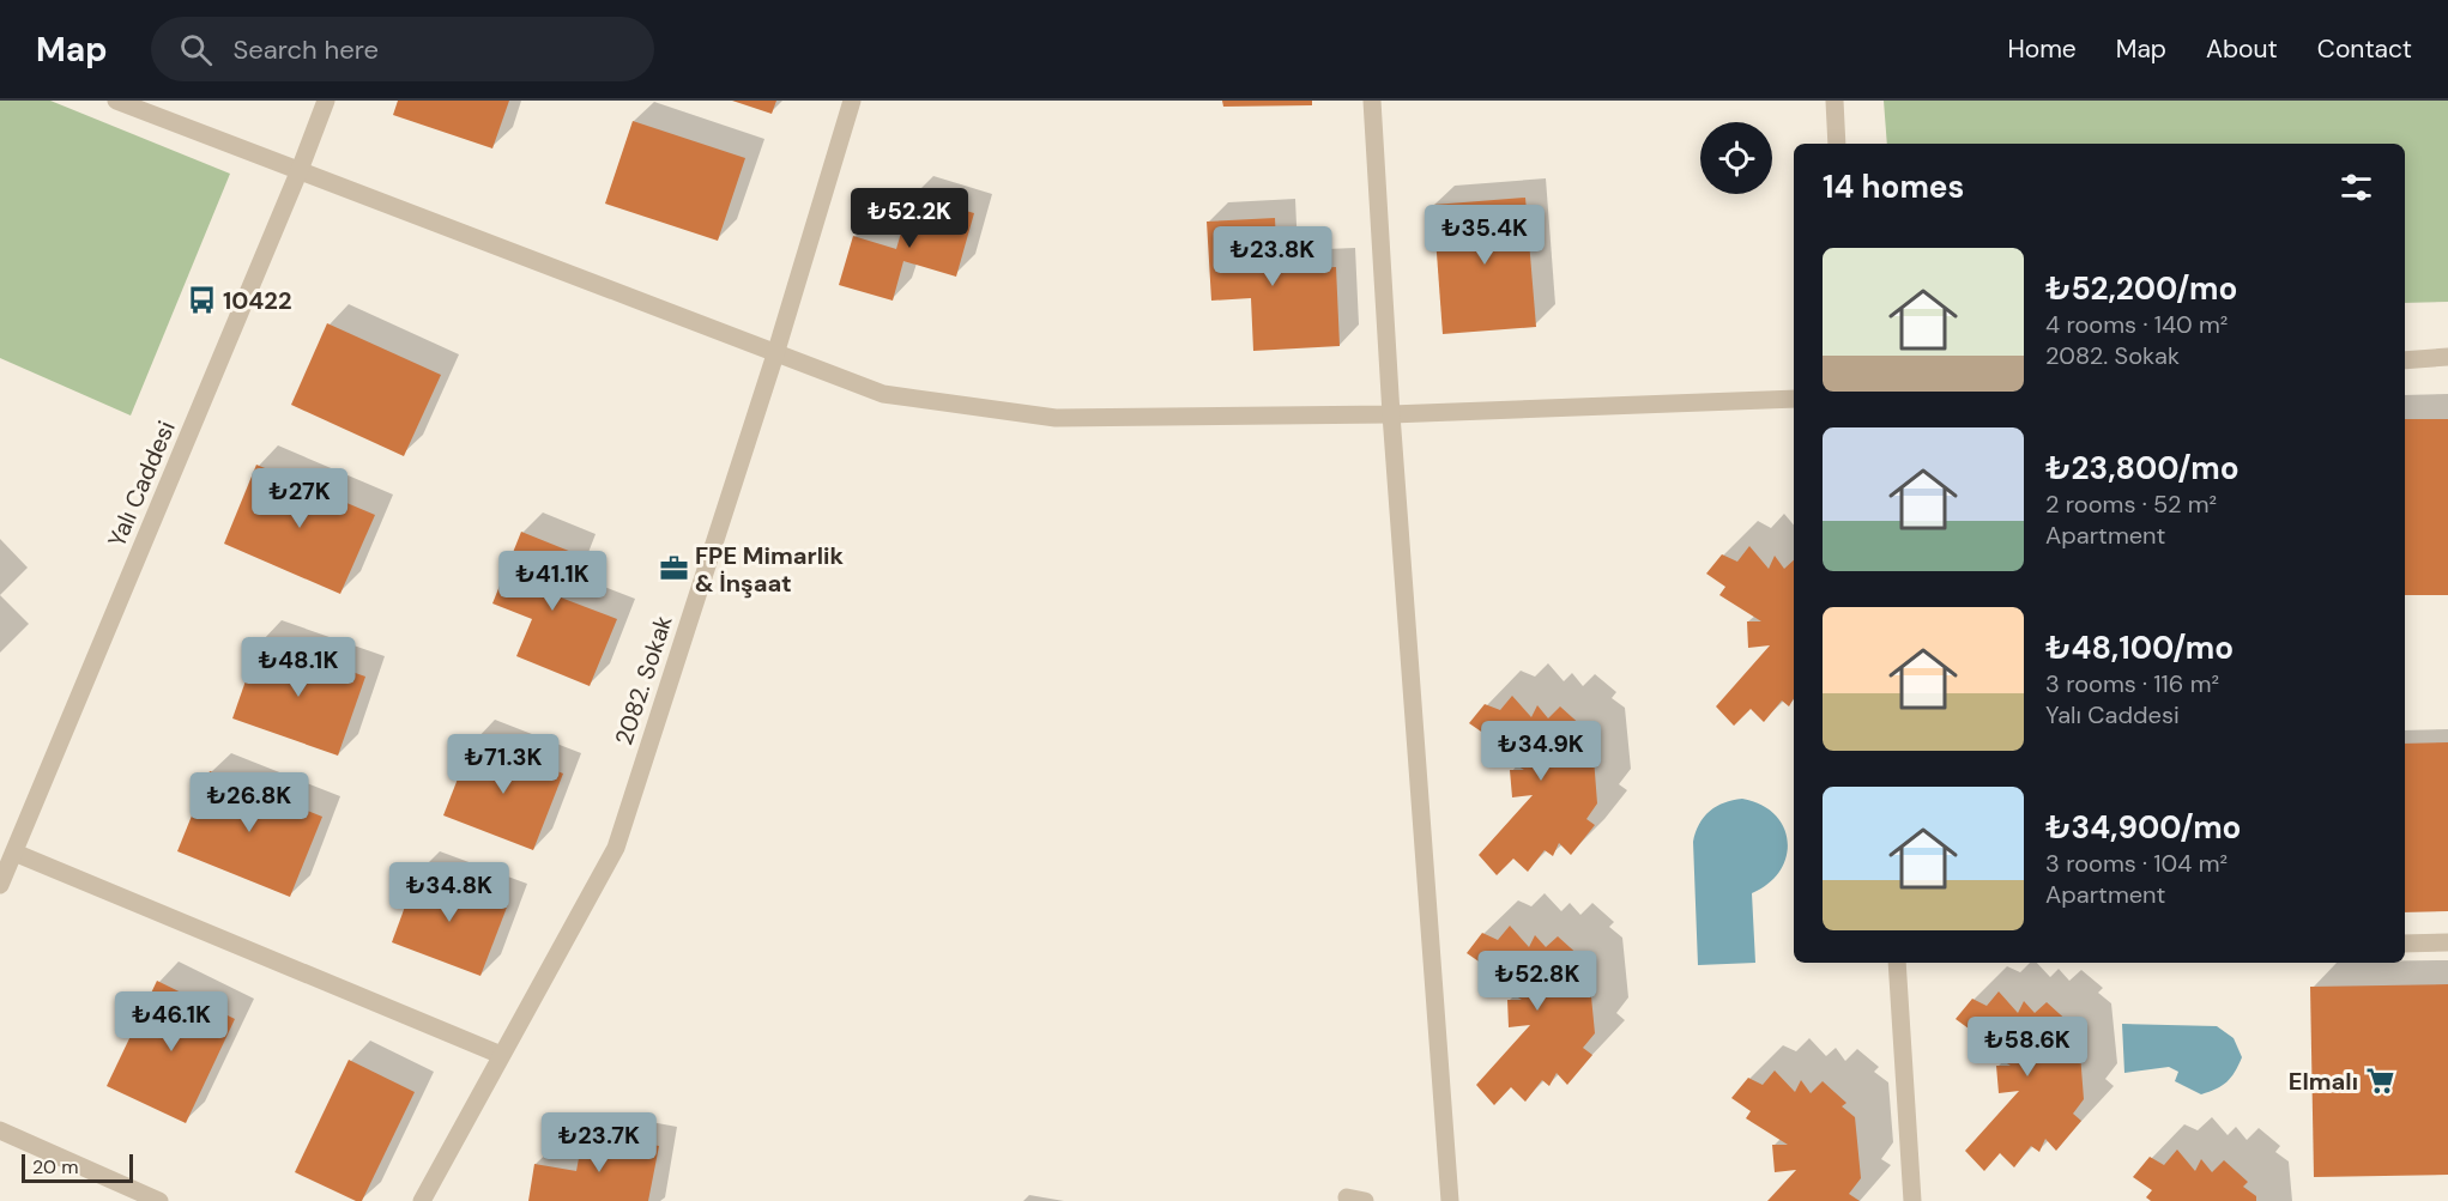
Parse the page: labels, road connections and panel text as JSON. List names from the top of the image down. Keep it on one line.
{"streets":{"street":["Yalı Caddesi","2082. Sokak"]},"places":{"bus stop":["10422"],"office":["FPE Mimarlik & İnşaat"],"supermarket":["Elmalı"]},"scale_bar":"20 m","page":{"header":"Map","search":"Search here","nav":["Home","Map","About","Contact"],"heading":"14 homes","price":["₺52.2K","₺35.4K","₺23.8K","₺27K","₺41.1K","₺48.1K","₺34.9K","₺71.3K","₺26.8K","₺34.8K","₺52.8K","₺46.1K","₺58.6K","₺23.7K"],"list":[{"name":"₺52,200/mo","note":"4 rooms · 140 m² · 2082. Sokak"},{"name":"₺23,800/mo","note":"2 rooms · 52 m² · Apartment"},{"name":"₺48,100/mo","note":"3 rooms · 116 m² · Yalı Caddesi"},{"name":"₺34,900/mo","note":"3 rooms · 104 m² · Apartment"}],"scale":"20 m"}}
